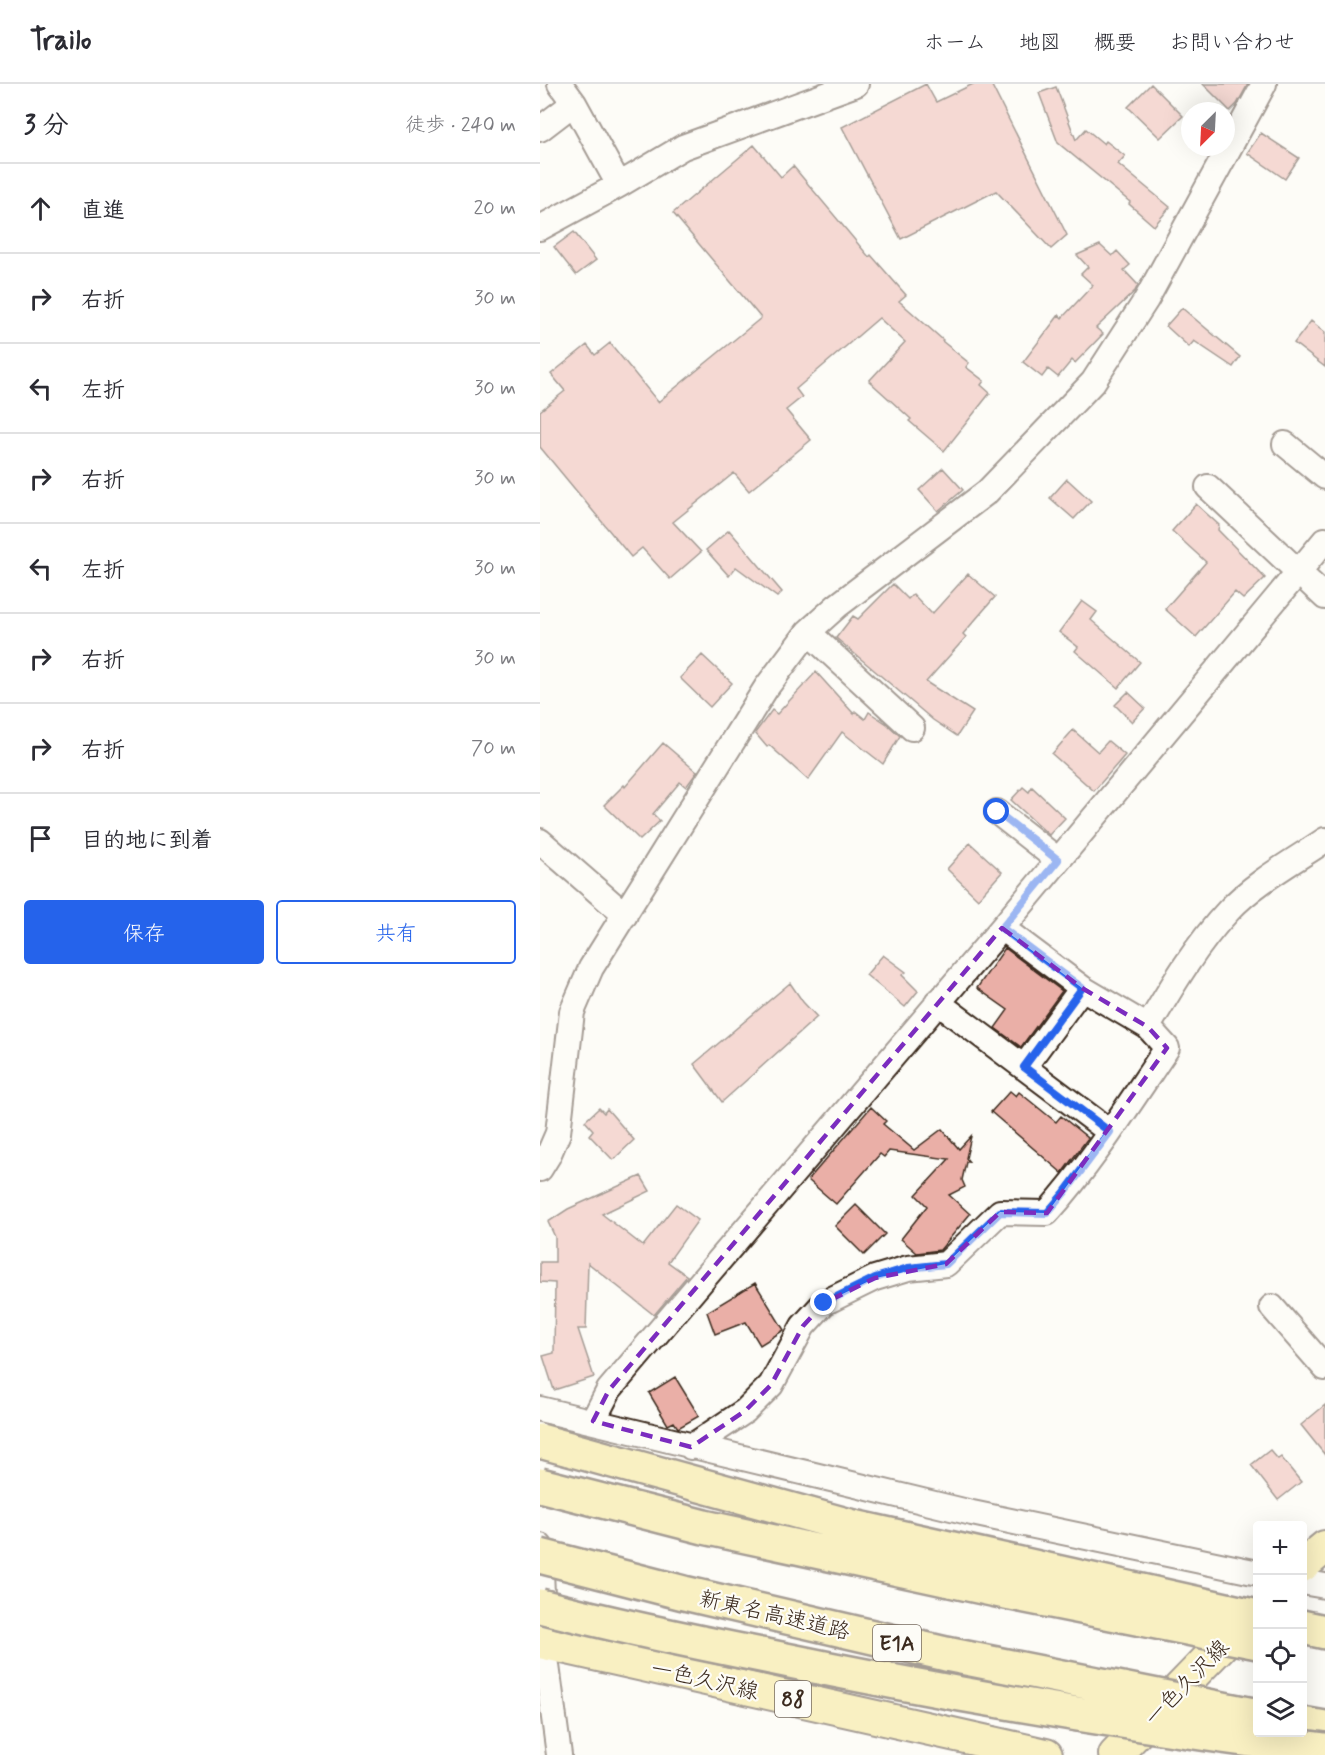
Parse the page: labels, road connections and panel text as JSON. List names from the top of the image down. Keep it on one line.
{"streets":{"highway":["新東名高速道路","E1A"],"main road":["一色久沢線","88"]},"north":"bottom left","page":{"header":"Trailo","nav":["ホーム","地図","概要","お問い合わせ"],"heading":["3 分","徒歩 · 240 m"],"list":[["直進","20 m"],["右折","30 m"],["左折","30 m"],["右折","30 m"],["左折","30 m"],["右折","30 m"],["右折","70 m"],"目的地に到着"],"buttons":["保存","共有"],"map_buttons":["+","−"]}}
